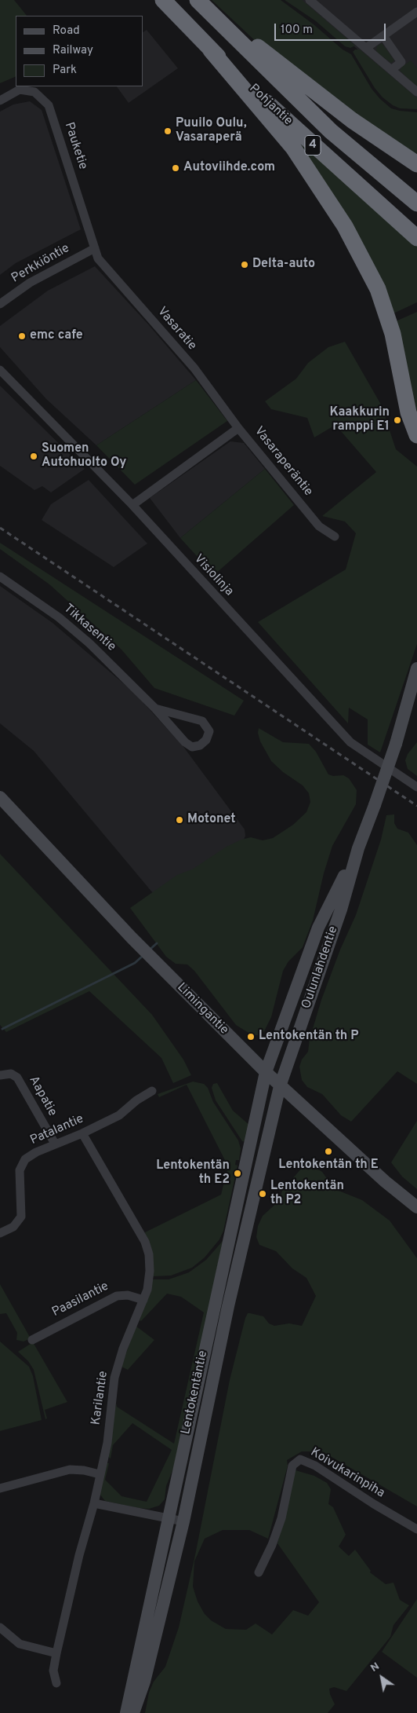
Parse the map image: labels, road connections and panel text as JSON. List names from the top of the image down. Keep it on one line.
{"streets":{"highway":["Pohjantie","4"],"main road":["Oulunlahdentie","Limingantie","Lentokentäntie"],"street":["Pauketie","Perkkiöntie","Vasaratie","Vasaraperäntie","Visiolinja","Tikkasentie","Aapatie","Patalantie","Paasilantie","Karilantie","Koivukarinpiha"]},"crossings":[["Pauketie","Perkkiöntie"],["Pauketie","Vasaratie"],["Perkkiöntie","Vasaratie"],["Vasaratie","Vasaraperäntie"],["Vasaraperäntie","Visiolinja"],["Oulunlahdentie","Limingantie"],["Oulunlahdentie","Lentokentäntie"],["Limingantie","Lentokentäntie"],["Aapatie","Patalantie"],["Patalantie","Karilantie"],["Paasilantie","Karilantie"]],"places":["Puuilo Oulu, Vasaraperä","Autoviihde.com","Delta-auto","emc cafe","Kaakkurin ramppi E1","Suomen Autohuolto Oy","Motonet","Lentokentän th P","Lentokentän th E","Lentokentän th E2","Lentokentän th P2"],"legend":["Road","Railway","Park"],"scale_bar":"100 m","north":"top left"}
